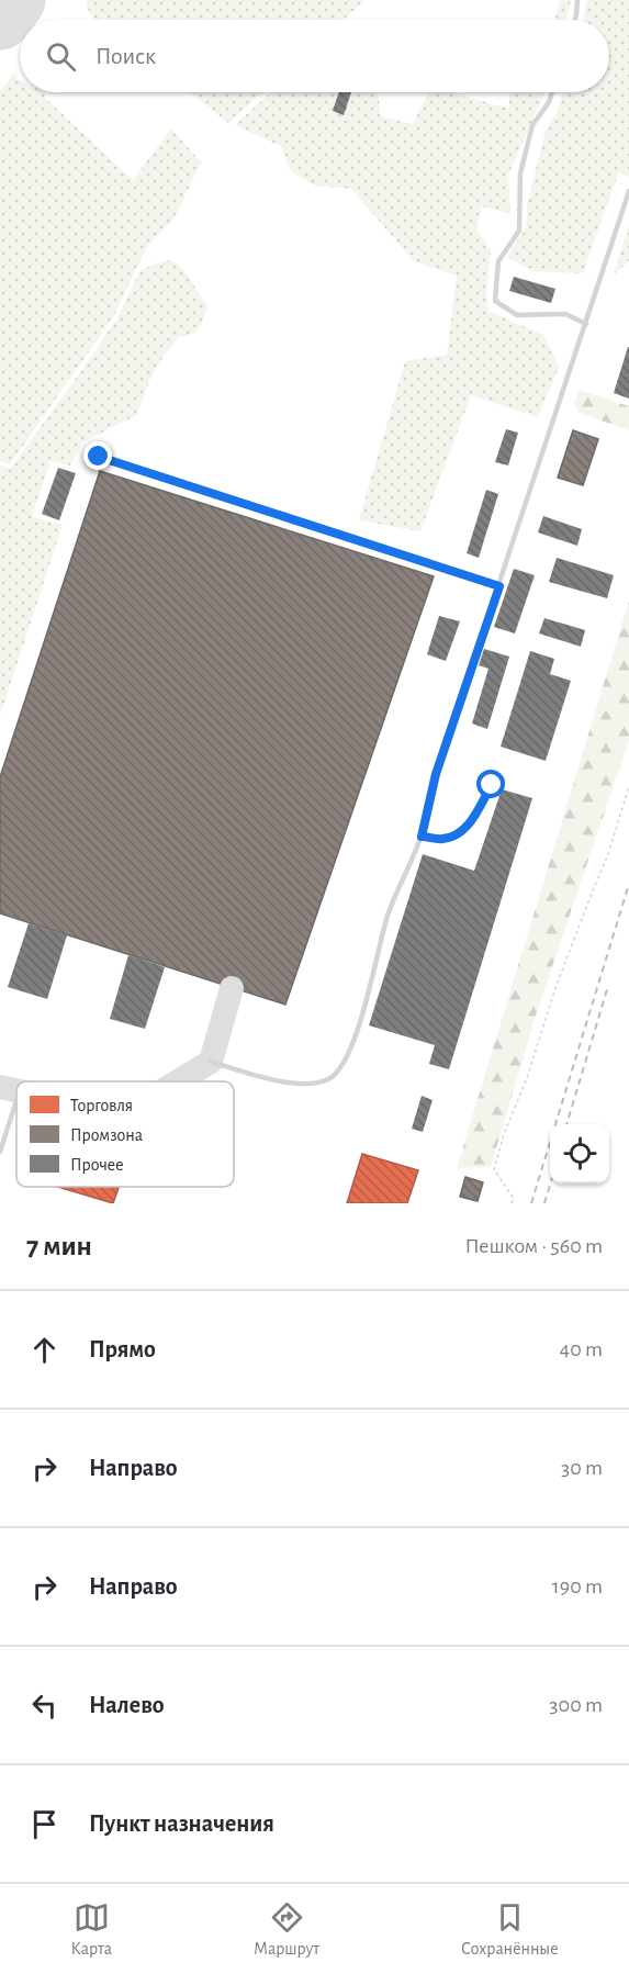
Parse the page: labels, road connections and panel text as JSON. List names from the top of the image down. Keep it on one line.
{"legend":["Торговля","Промзона","Прочее"],"page":{"search":"Поиск","heading":["7 мин","Пешком · 560 m"],"list":[["Прямо","40 m"],["Направо","30 m"],["Направо","190 m"],["Налево","300 m"],"Пункт назначения"],"nav":["Карта","Маршрут","Сохранённые"]}}
